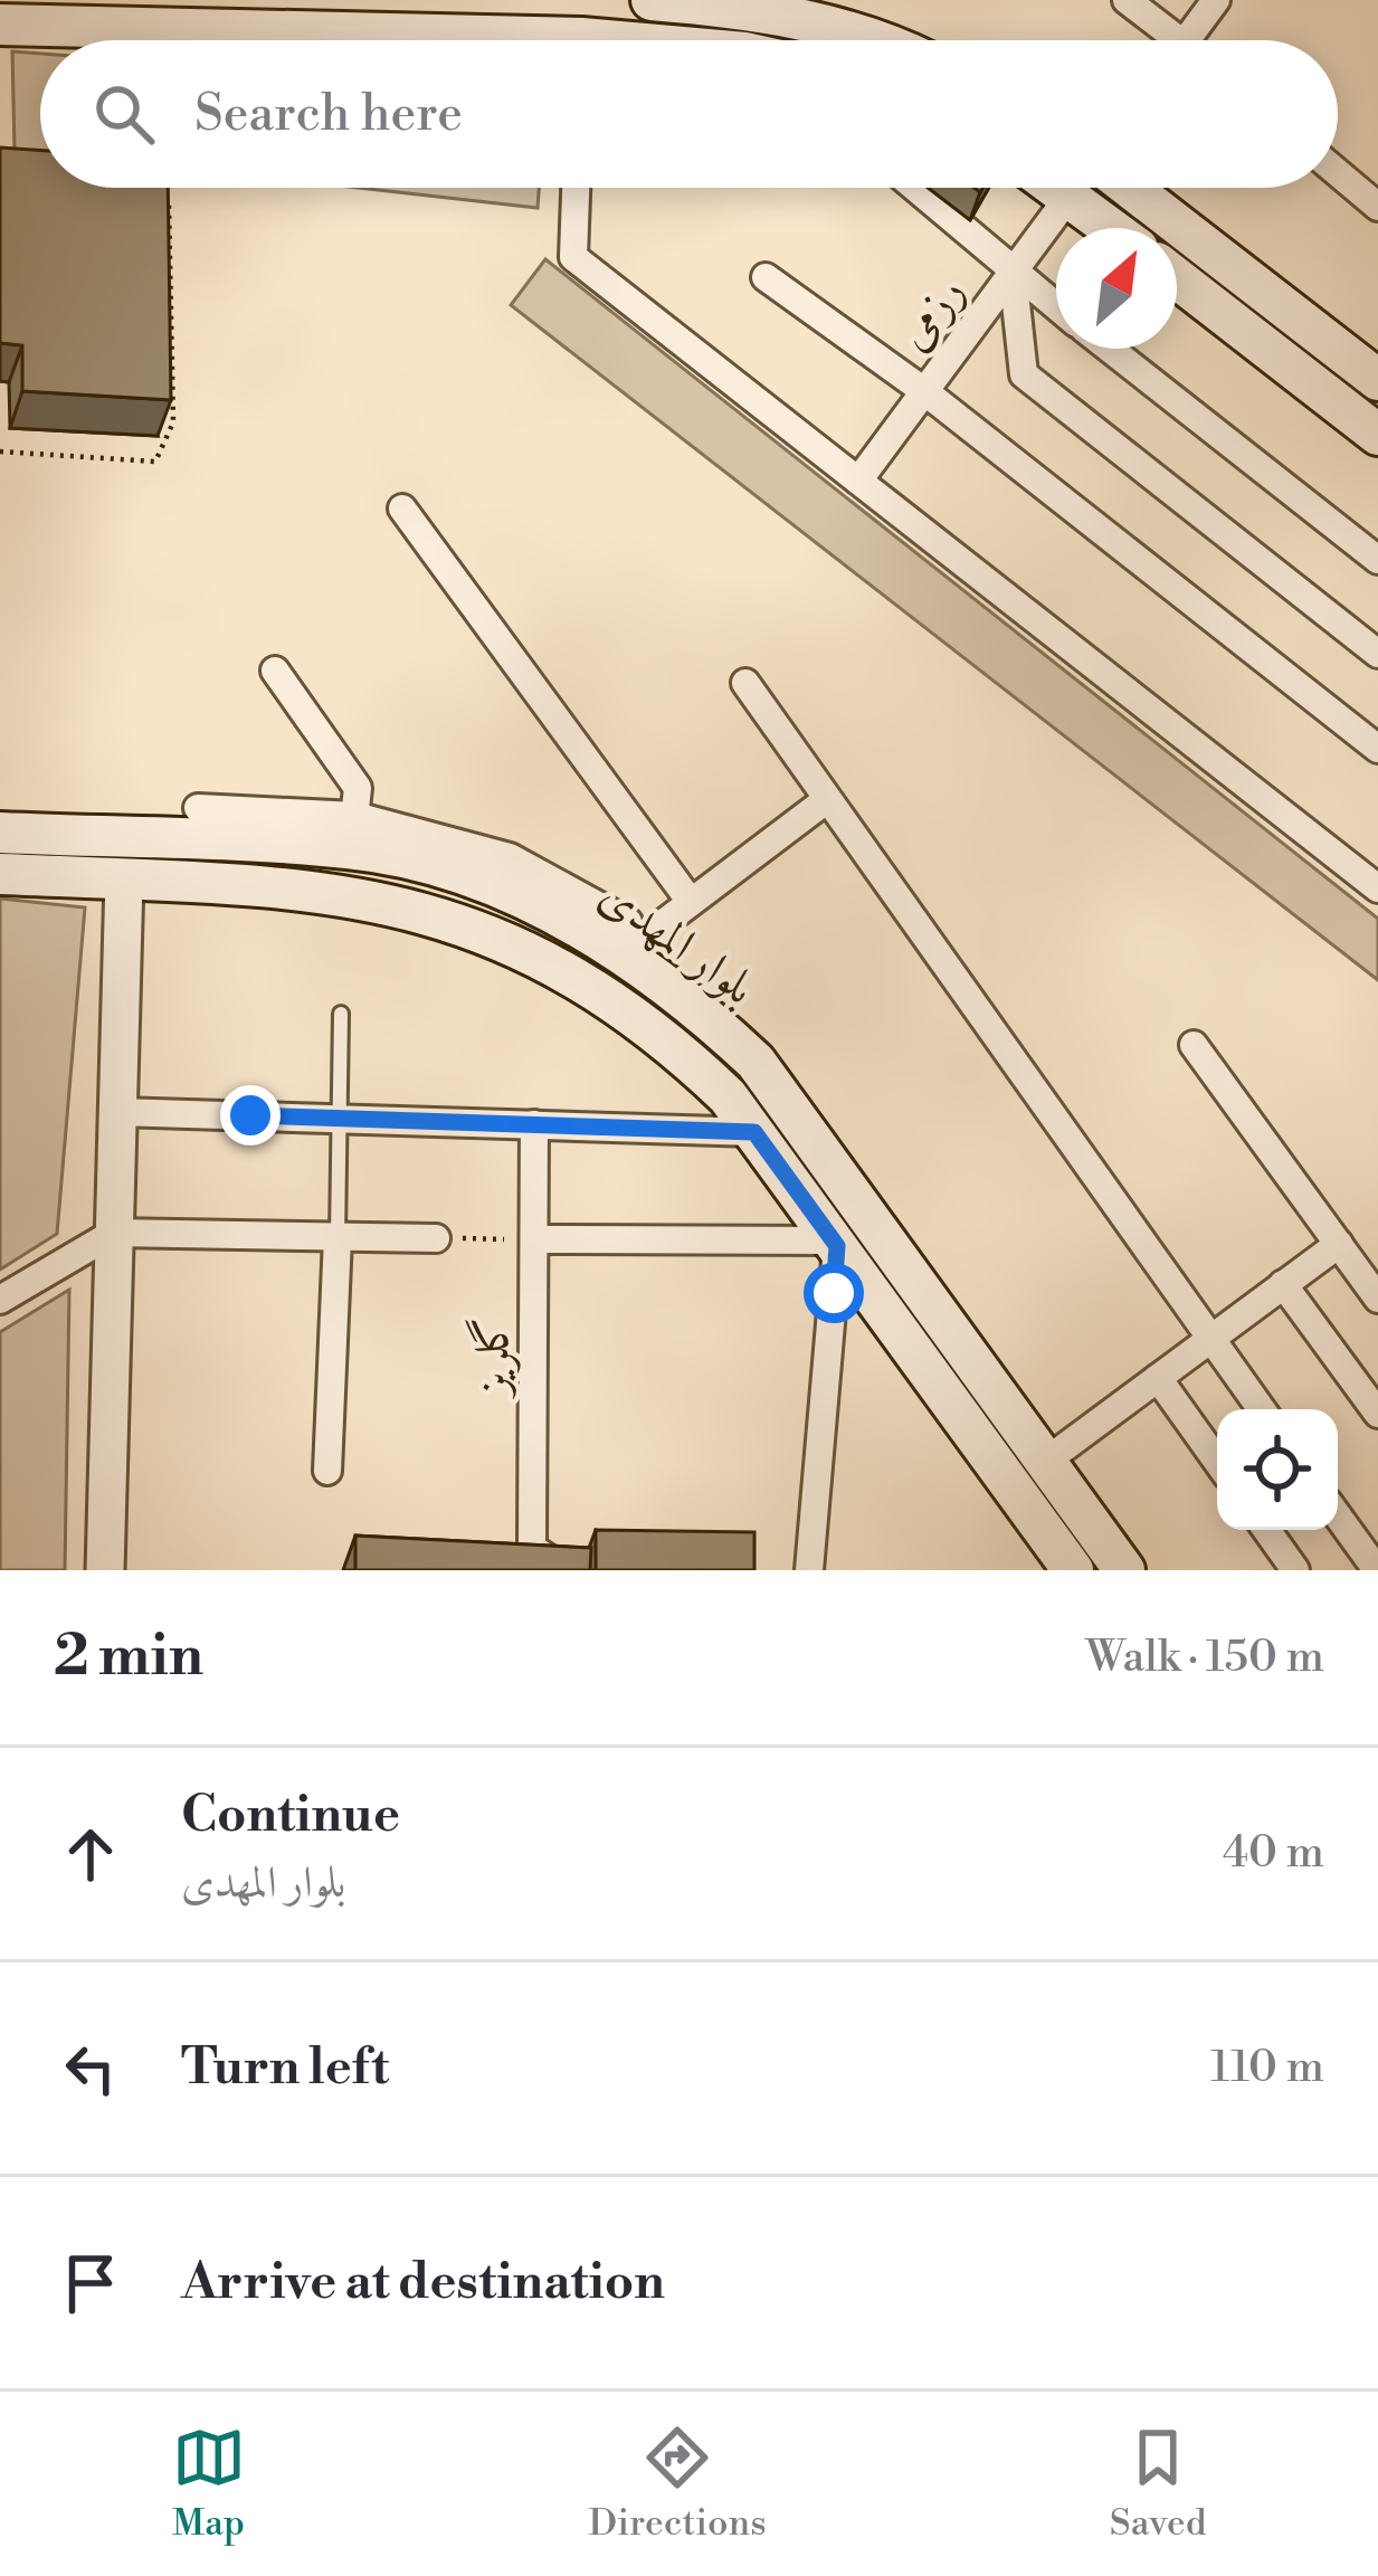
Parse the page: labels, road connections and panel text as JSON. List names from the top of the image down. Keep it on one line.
{"streets":{"main road":["بلوار المهدی"],"street":["رزمی","گلریز"]},"north":"top right","page":{"search":"Search here","heading":["2 min","Walk · 150 m"],"list":[["Continue","بلوار المهدی","40 m"],["Turn left","110 m"],"Arrive at destination"],"nav":["Map","Directions","Saved"]}}
